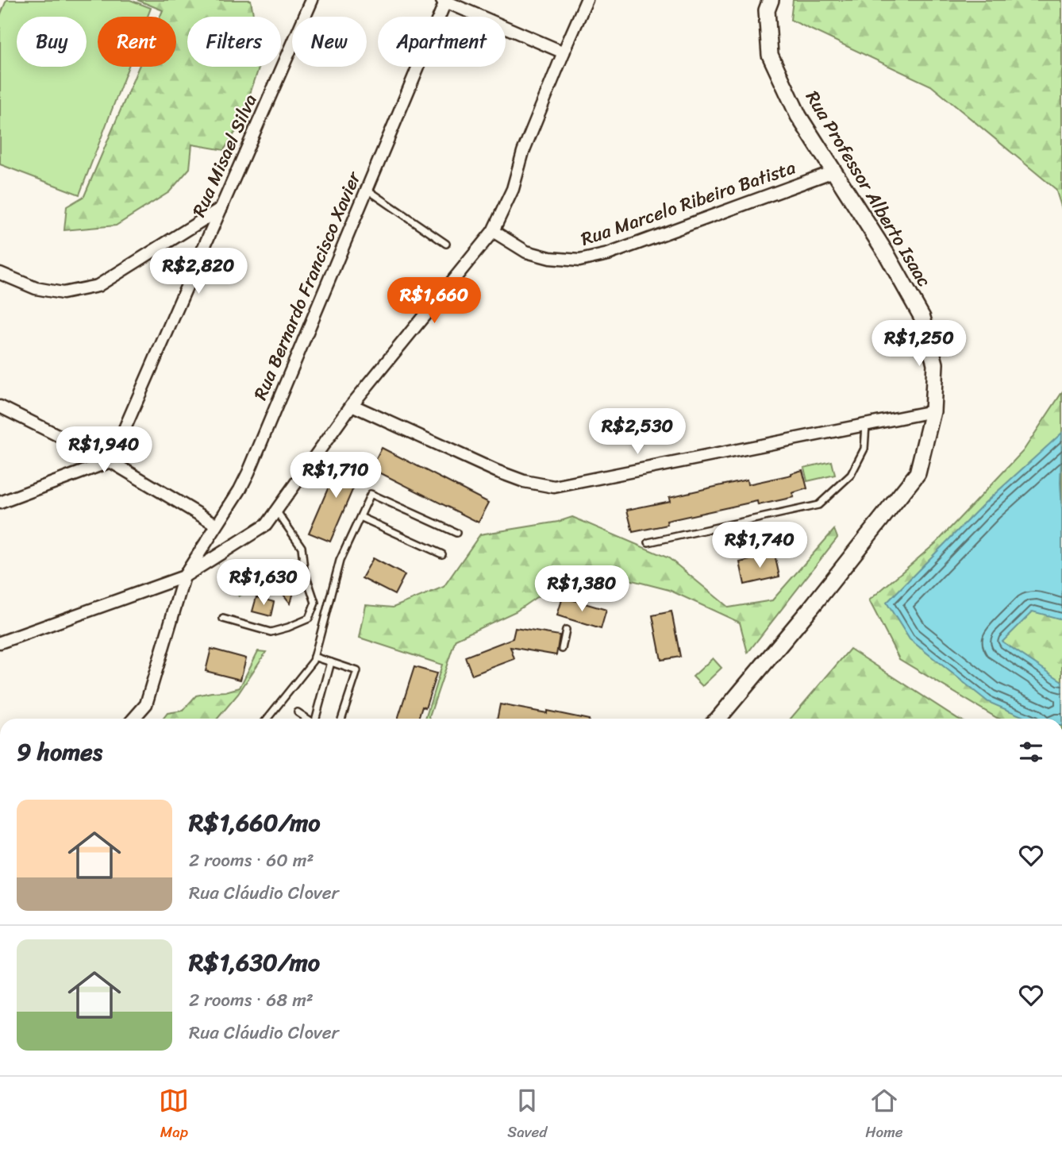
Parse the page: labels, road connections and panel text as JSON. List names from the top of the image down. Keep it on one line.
{"streets":{"main road":["Rua Professor Alberto Isaac"],"street":["Rua Misael Silva","Rua Marcelo Ribeiro Batista","Rua Bernardo Francisco Xavier"]},"crossings":[["Rua Professor Alberto Isaac","Rua Marcelo Ribeiro Batista"]],"page":{"chip":["Buy","Rent","Filters","New","Apartment"],"price":["R$2,820","R$1,660","R$1,250","R$2,530","R$1,940","R$1,710","R$1,740","R$1,630","R$1,380"],"heading":"9 homes","list":[{"name":"R$1,660/mo","note":"2 rooms · 60 m² · Rua Cláudio Clover"},{"name":"R$1,630/mo","note":"2 rooms · 68 m² · Rua Cláudio Clover"}],"tabs":["Map","Saved","Home"]}}
